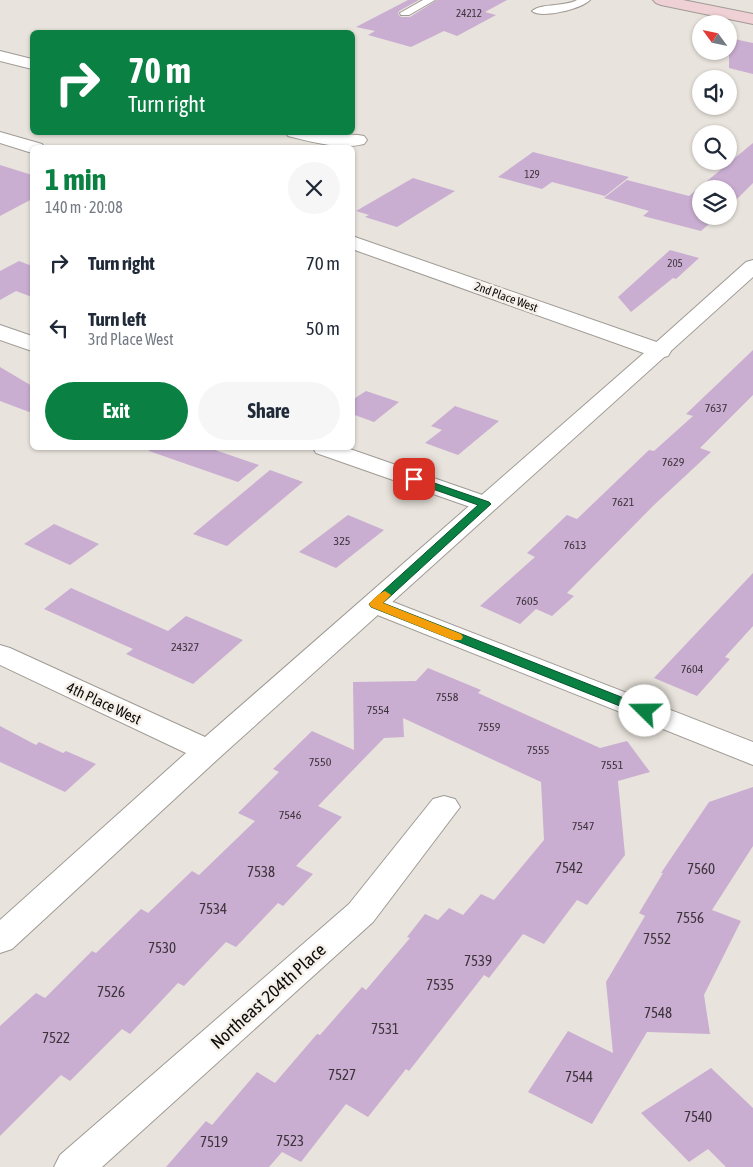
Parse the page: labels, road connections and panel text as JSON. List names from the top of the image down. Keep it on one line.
{"streets":{"street":["2nd Place West","4th Place West","Northeast 204th Place"]},"house_numbers":["24212","129","205","7637","7629","7621","325","7613","7605","24327","7604","7558","7554","7559","7555","7550","7551","7546","7547","7542","7560","7538","7534","7556","7552","7530","7539","7535","7526","7548","7531","7522","7527","7544","7540","7523","7519"],"north":"top left","page":{"turn":["70 m","Turn right"],"heading":["1 min","140 m · 20:08"],"list":[{"name":"Turn right","value":"70 m"},{"name":"Turn left","note":"3rd Place West","value":"50 m"}],"buttons":["Exit","Share"]}}
